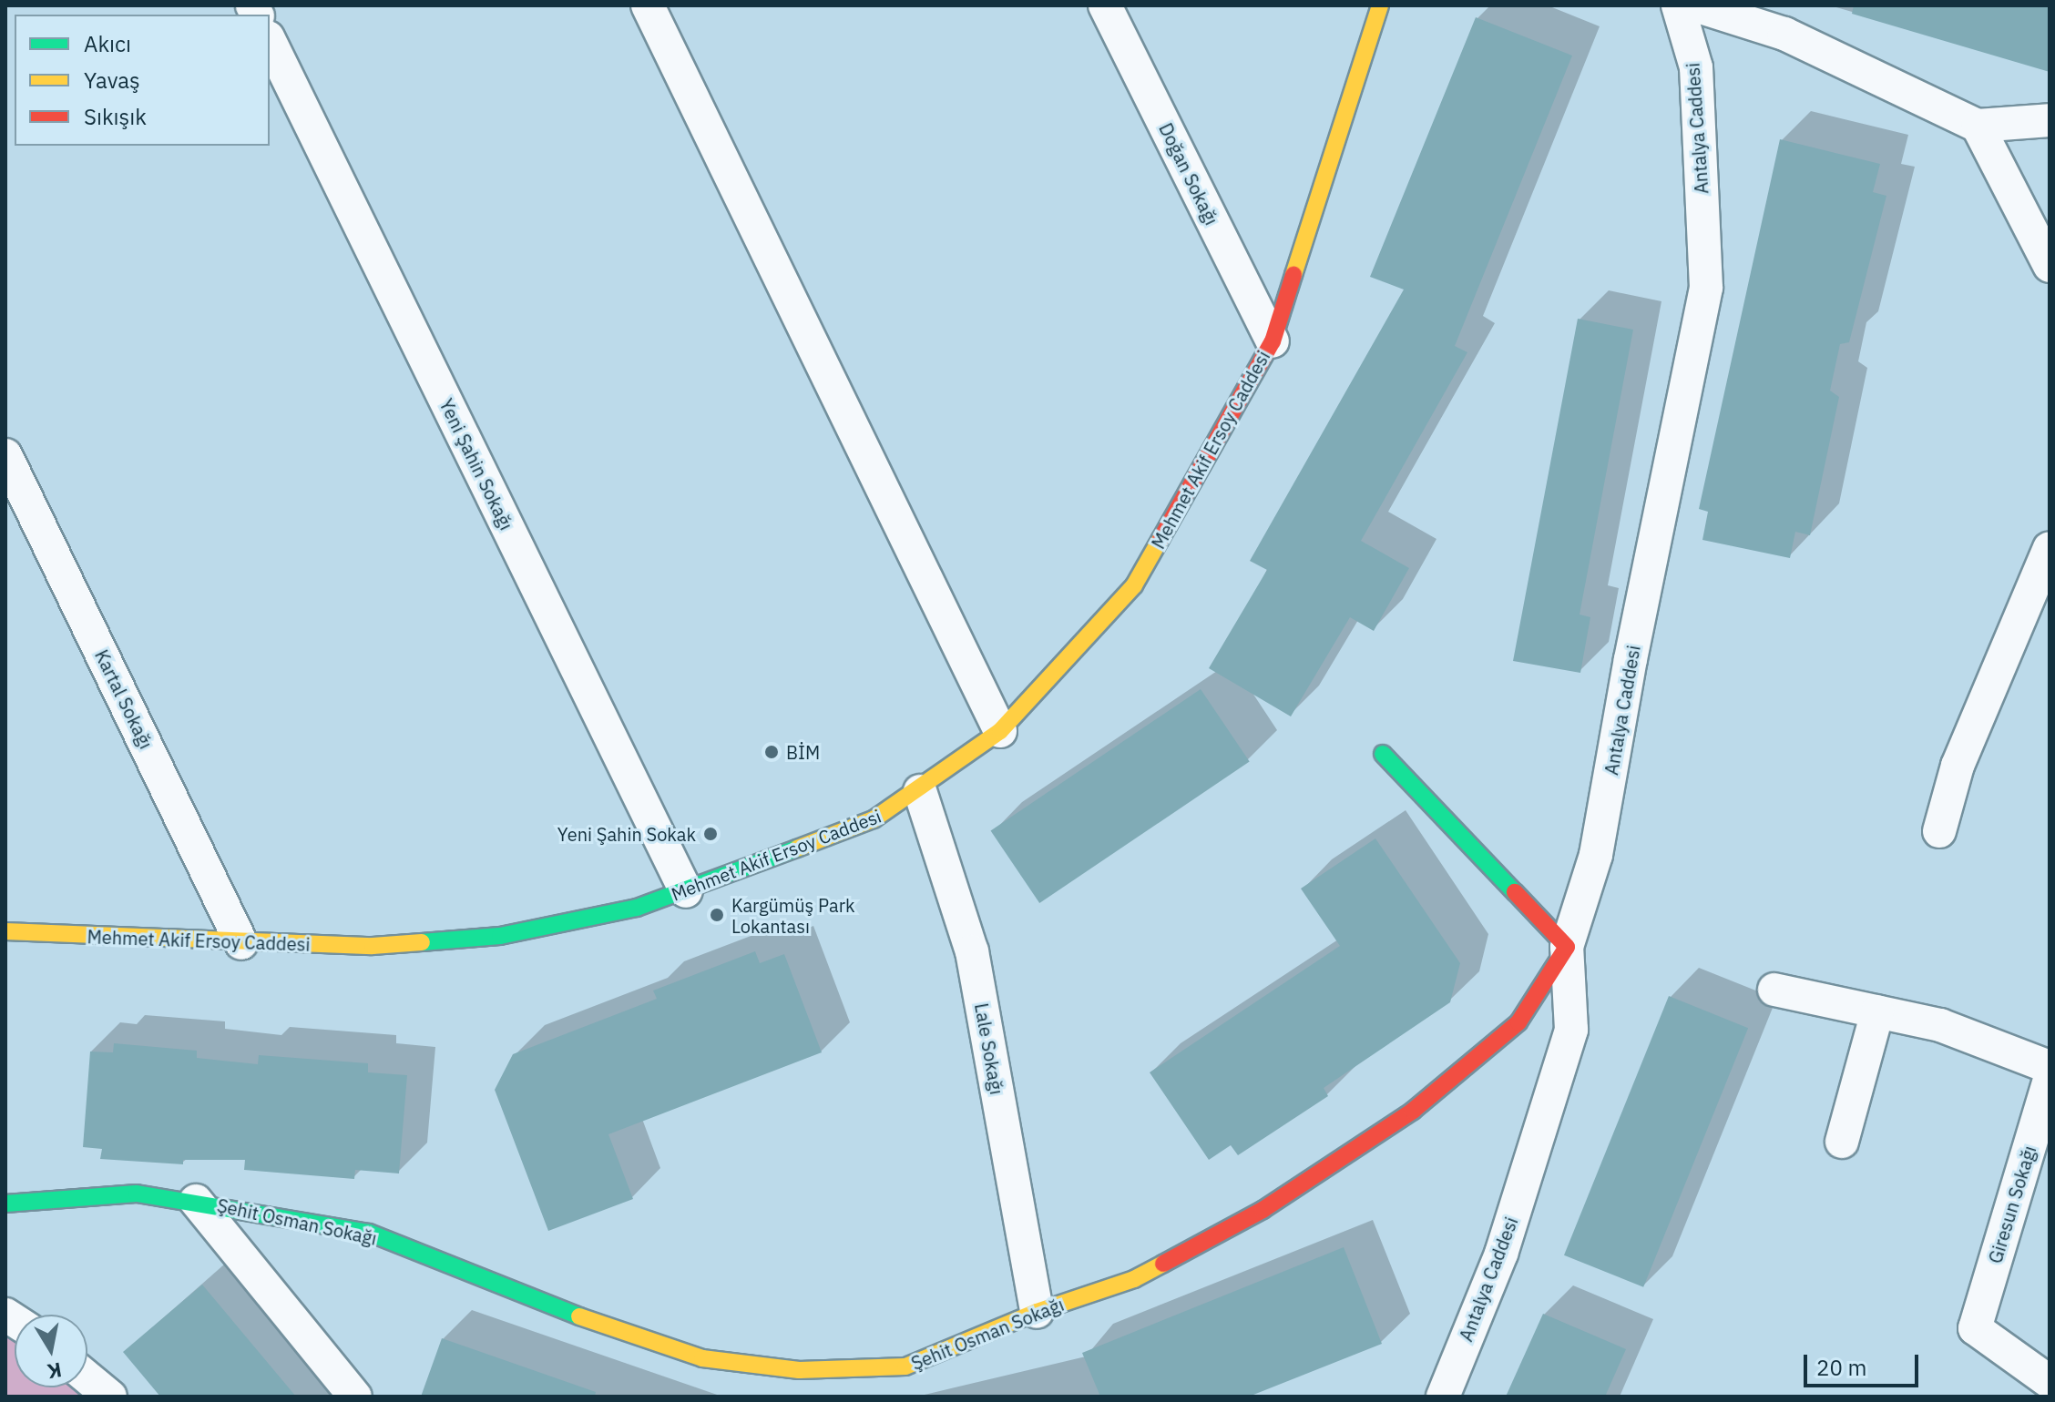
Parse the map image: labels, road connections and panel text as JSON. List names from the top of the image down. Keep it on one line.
{"streets":{"street":["Antalya Caddesi","Doğan Sokağı","Mehmet Akif Ersoy Caddesi","Yeni Şahin Sokağı","Kartal Sokağı","Lale Sokağı","Giresun Sokağı","Şehit Osman Sokağı"]},"crossings":[["Antalya Caddesi","Şehit Osman Sokağı"],["Doğan Sokağı","Mehmet Akif Ersoy Caddesi"],["Mehmet Akif Ersoy Caddesi","Yeni Şahin Sokağı"],["Mehmet Akif Ersoy Caddesi","Kartal Sokağı"],["Mehmet Akif Ersoy Caddesi","Lale Sokağı"],["Lale Sokağı","Şehit Osman Sokağı"]],"places":["BİM","Yeni Şahin Sokak","Kargümüş Park Lokantası"],"legend":["Akıcı","Yavaş","Sıkışık"],"scale_bar":"20 m","north":"bottom"}
